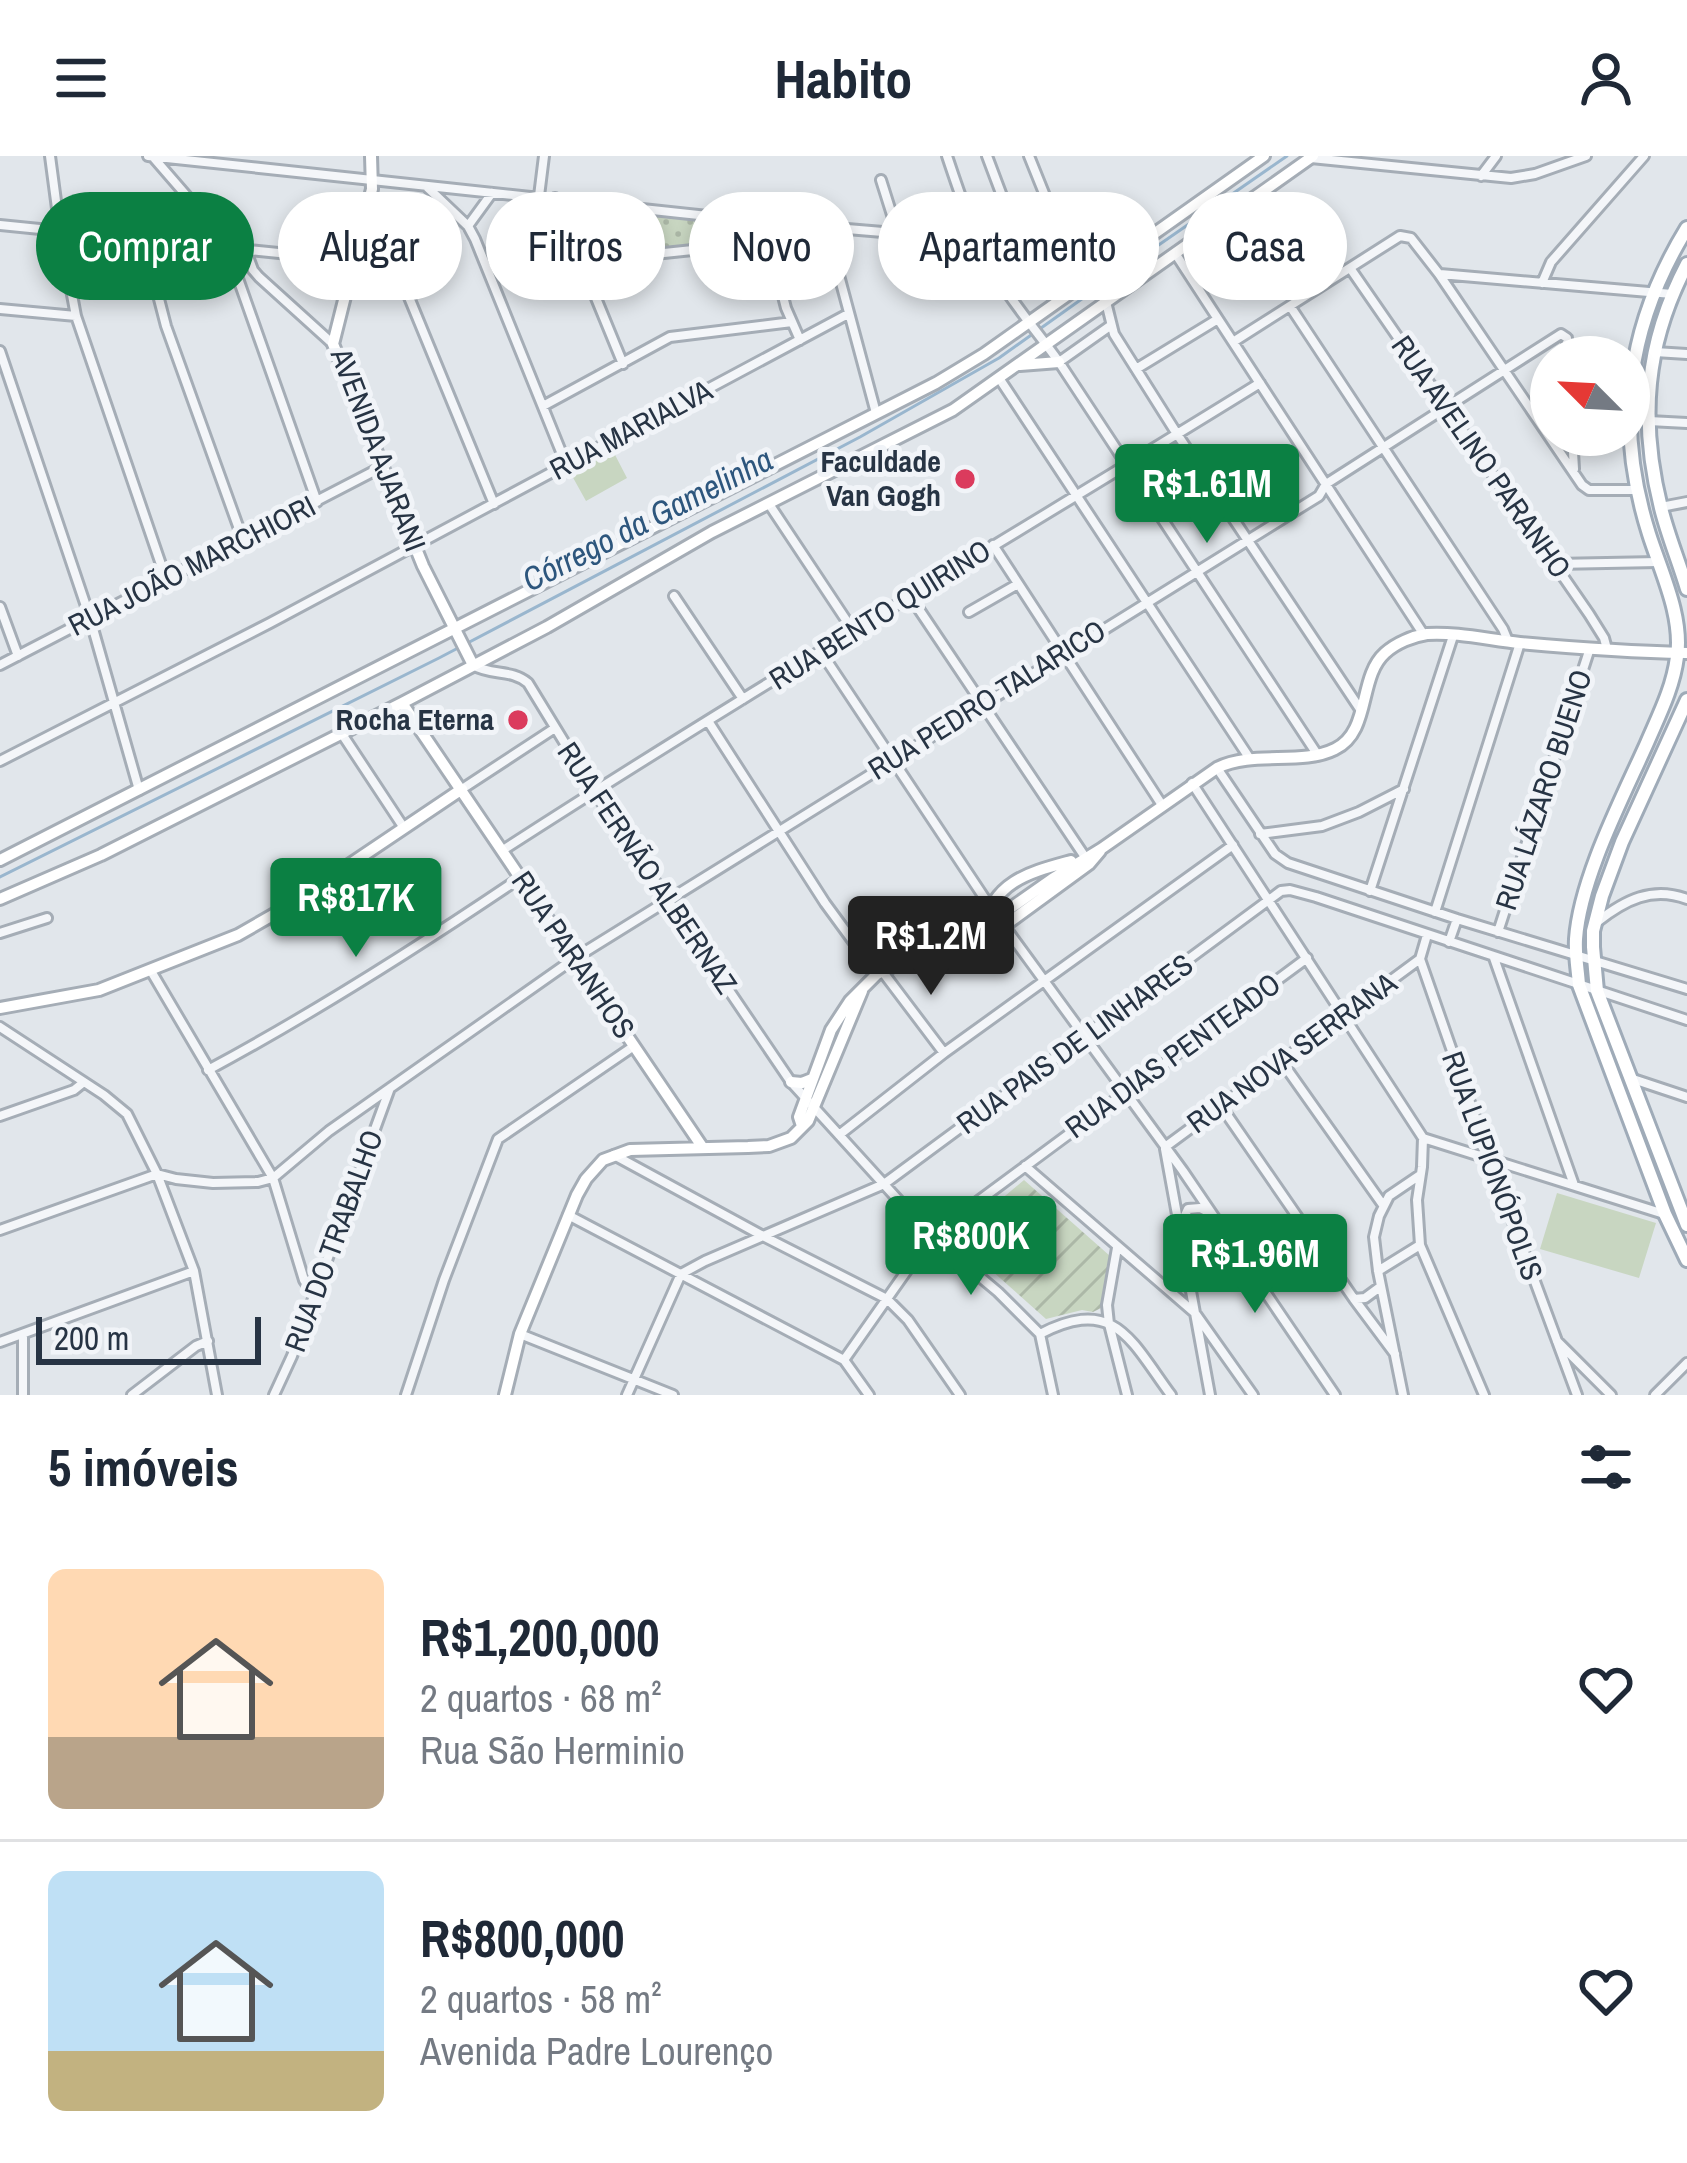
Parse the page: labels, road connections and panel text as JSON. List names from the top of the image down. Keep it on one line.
{"streets":{"street":["RUA MARIALVA","AVENIDA AJARANI","RUA AVELINO PARANHO","RUA JOÃO MARCHIORI","RUA BENTO QUIRINO","RUA PEDRO TALARICO","RUA LÁZARO BUENO","RUA FERNÃO ALBERNAZ","RUA PARANHOS","RUA PAIS DE LINHARES","RUA NOVA SERRANA","RUA DIAS PENTEADO","RUA LUPIONÓPOLIS","RUA DO TRABALHO"]},"crossings":[["RUA MARIALVA","AVENIDA AJARANI"],["AVENIDA AJARANI","RUA JOÃO MARCHIORI"],["AVENIDA AJARANI","RUA FERNÃO ALBERNAZ"],["RUA AVELINO PARANHO","RUA PEDRO TALARICO"],["RUA BENTO QUIRINO","RUA FERNÃO ALBERNAZ"],["RUA BENTO QUIRINO","RUA PARANHOS"],["RUA PEDRO TALARICO","RUA FERNÃO ALBERNAZ"],["RUA PEDRO TALARICO","RUA PARANHOS"],["RUA PEDRO TALARICO","RUA DO TRABALHO"],["RUA FERNÃO ALBERNAZ","RUA PAIS DE LINHARES"],["RUA FERNÃO ALBERNAZ","RUA DIAS PENTEADO"],["RUA NOVA SERRANA","RUA LUPIONÓPOLIS"]],"water":["Córrego da Gamelinha"],"places":["Faculdade Van Gogh","Rocha Eterna"],"scale_bar":"200 m","north":"top left","page":{"header":"Habito","chip":["Comprar","Alugar","Filtros","Novo","Apartamento","Casa"],"price":["R$1.61M","R$817K","R$1.2M","R$800K","R$1.96M"],"scale":"200 m","heading":"5 imóveis","list":[{"name":"R$1,200,000","note":"2 quartos · 68 m² · Rua São Herminio"},{"name":"R$800,000","note":"2 quartos · 58 m² · Avenida Padre Lourenço"}]}}
